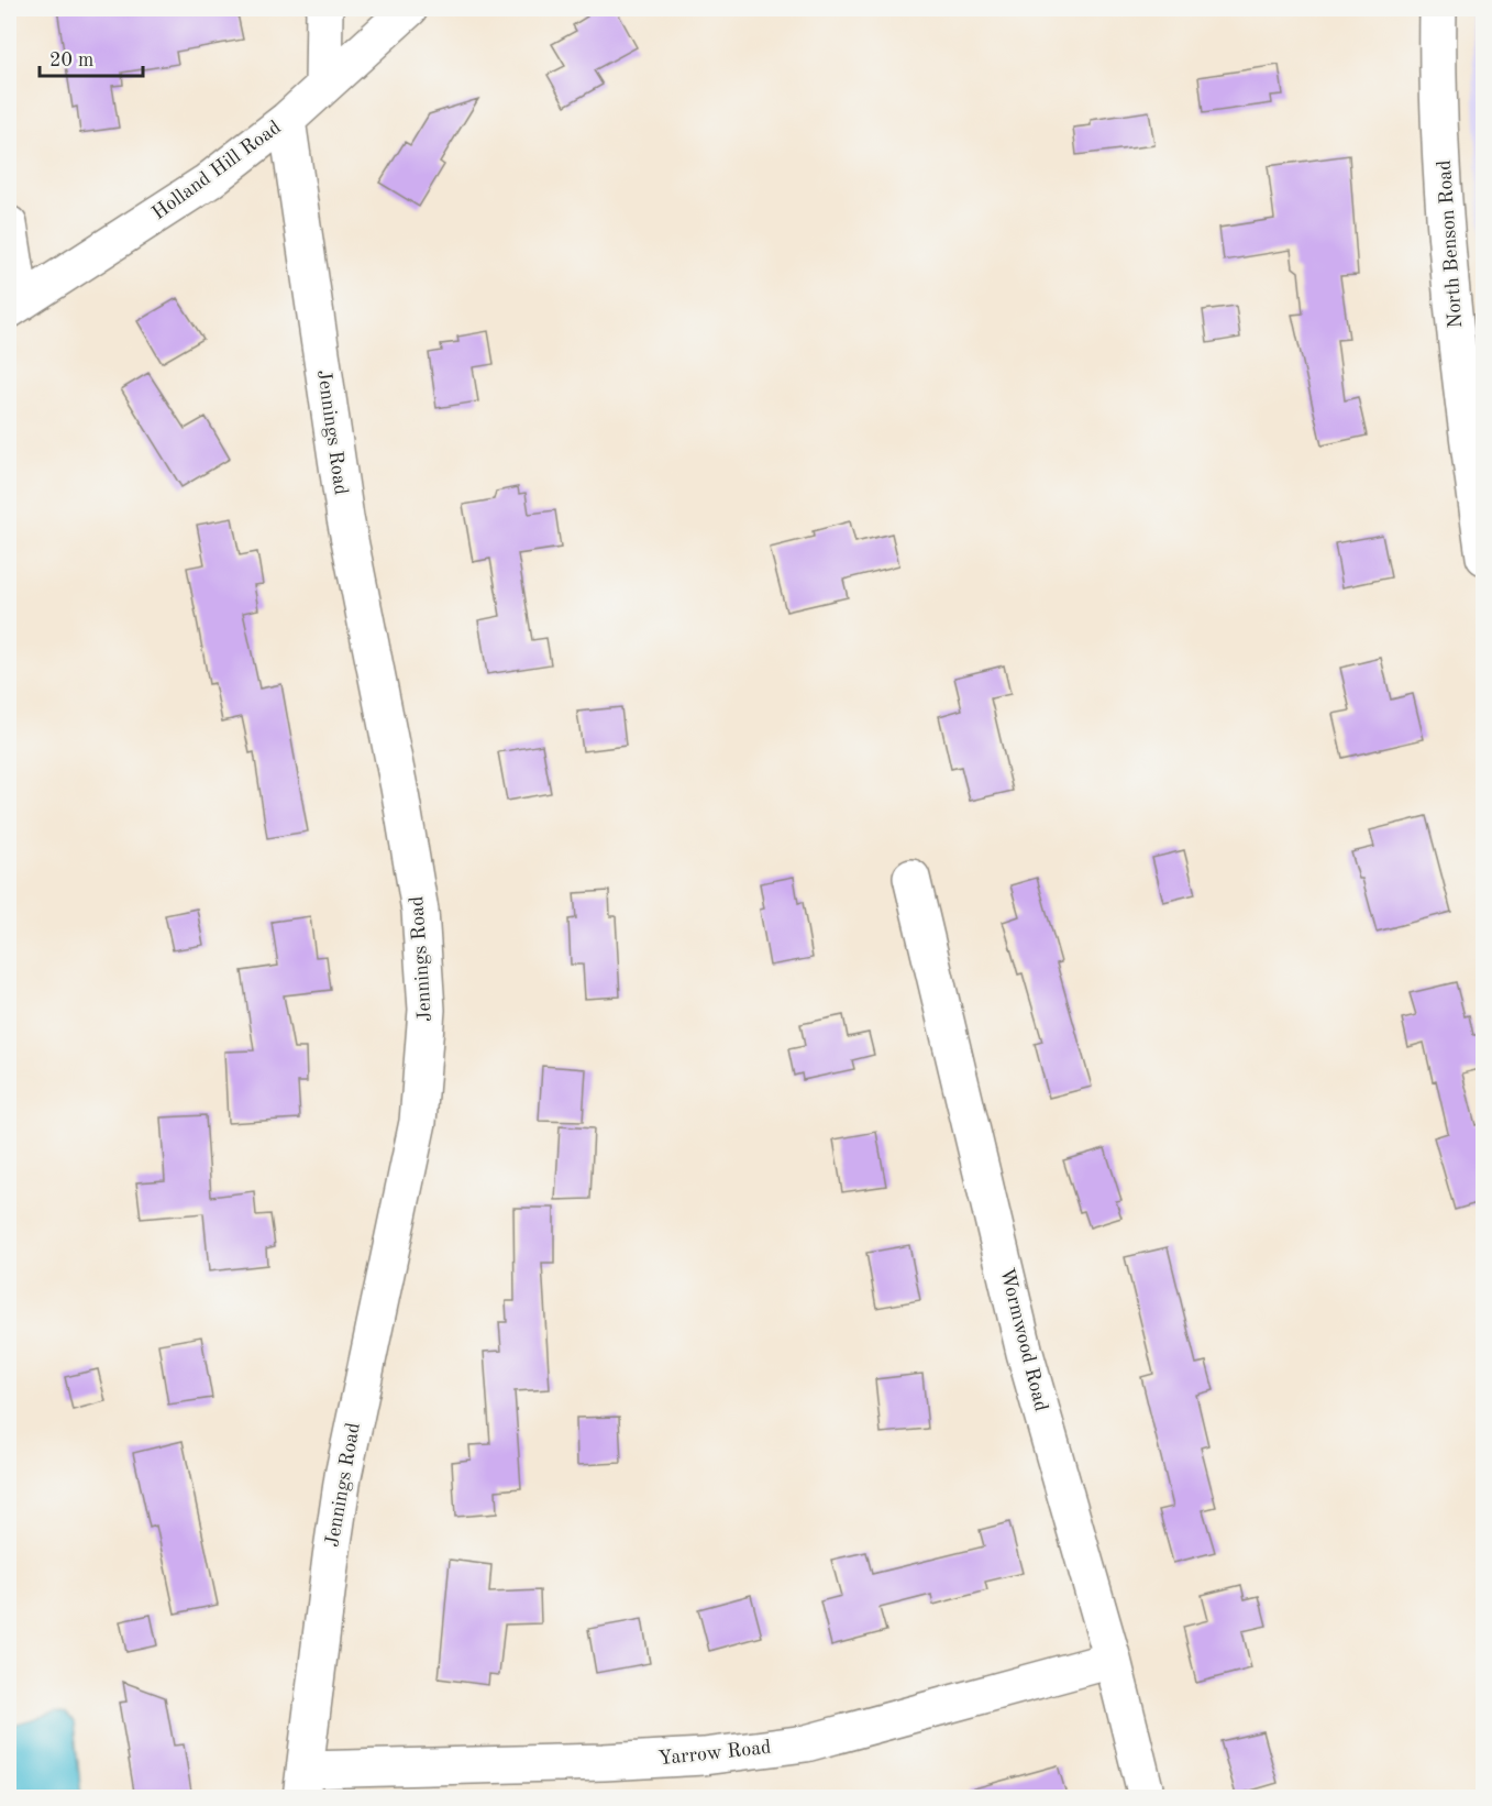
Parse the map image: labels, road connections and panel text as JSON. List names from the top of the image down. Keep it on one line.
{"streets":{"street":["Holland Hill Road","North Benson Road","Jennings Road","Wormwood Road","Yarrow Road"]},"crossings":[["Holland Hill Road","Jennings Road"],["Jennings Road","Yarrow Road"],["Wormwood Road","Yarrow Road"]],"scale_bar":"20 m"}
